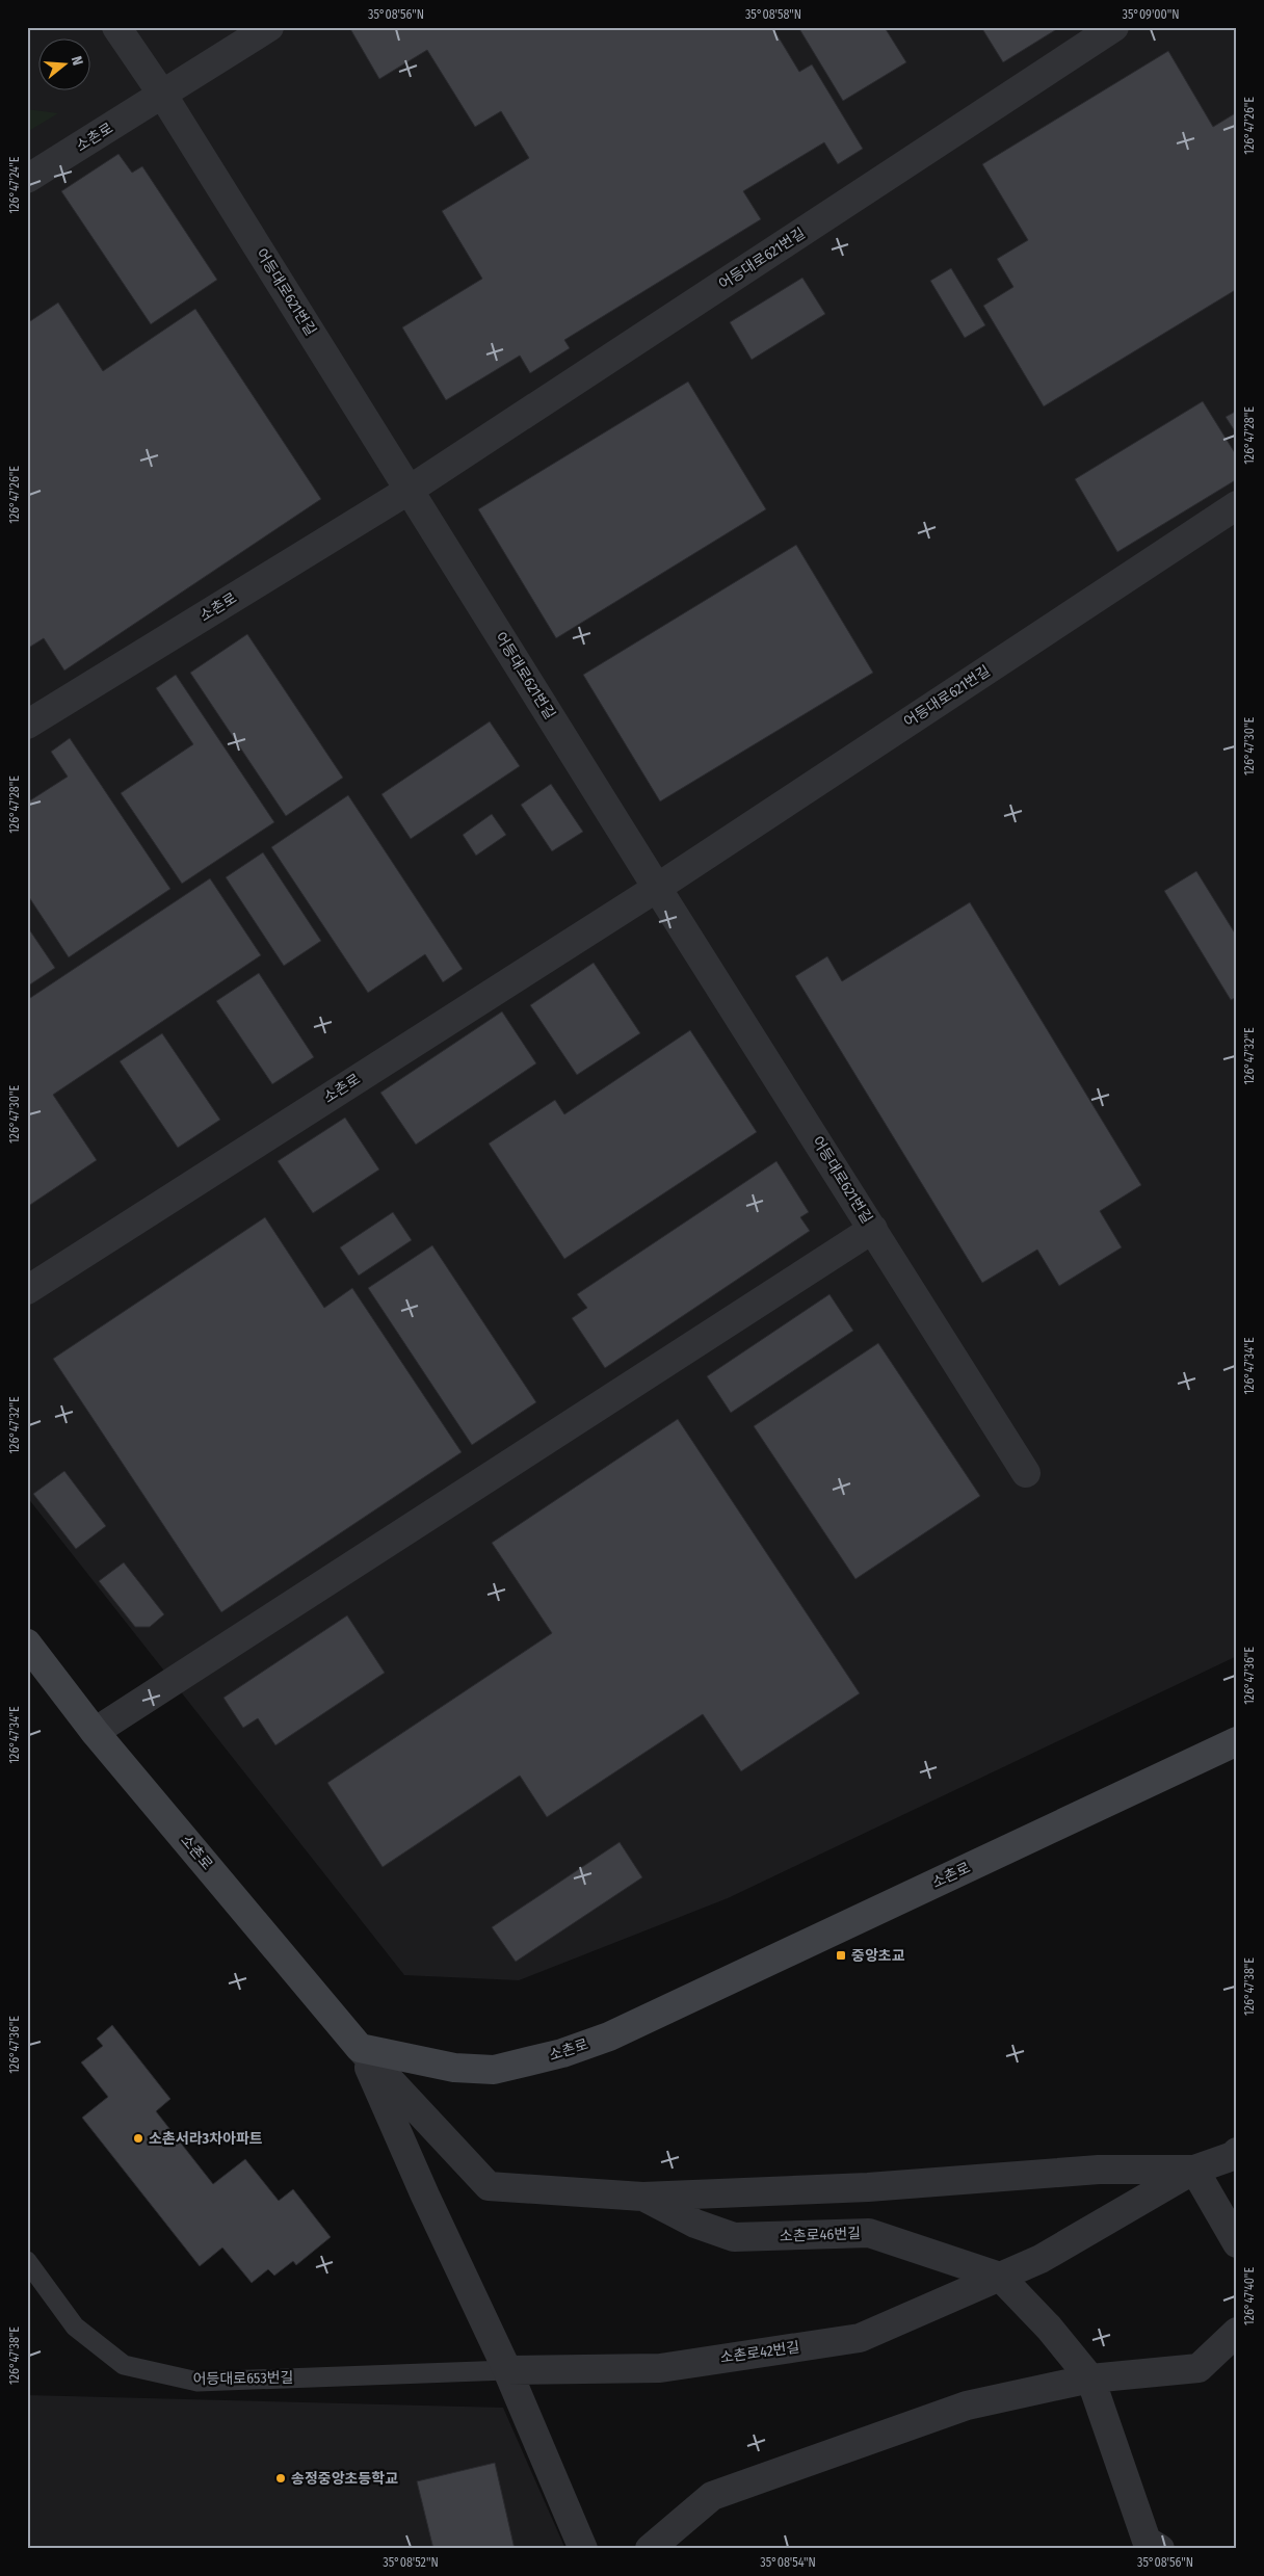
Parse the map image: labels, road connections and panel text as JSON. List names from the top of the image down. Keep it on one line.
{"streets":{"street":["소촌로","어등대로621번길","소촌로46번길","소촌로42번길"],"lane":["어등대로653번길"]},"crossings":[["소촌로","어등대로621번길"],["소촌로46번길","소촌로42번길"],["소촌로42번길","어등대로653번길"]],"places":{"transit":["중앙초교"],"other":["소촌서라3차아파트","송정중앙초등학교"]},"north":"right","coordinates":["35°08'56\"N","35°08'58\"N","35°09'00\"N","126°47'26\"E","126°47'24\"E","126°47'28\"E","126°47'30\"E","126°47'32\"E","126°47'34\"E","126°47'36\"E","126°47'38\"E","126°47'40\"E","35°08'52\"N","35°08'54\"N"]}
